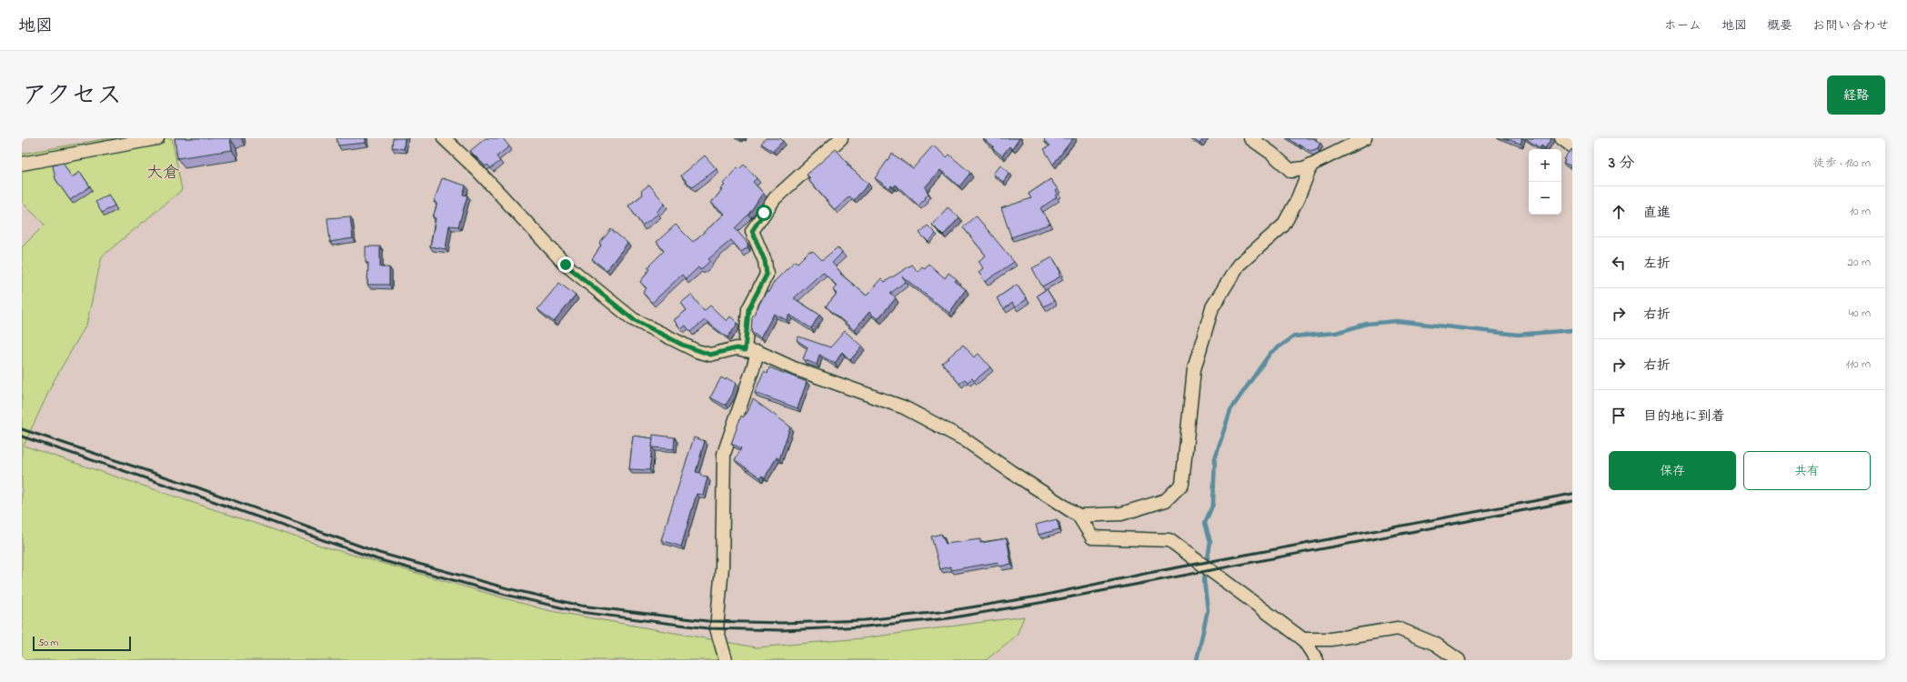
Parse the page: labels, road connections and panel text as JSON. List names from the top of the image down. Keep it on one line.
{"districts":["大倉"],"scale_bar":"50 m","page":{"header":"地図","nav":["ホーム","地図","概要","お問い合わせ"],"title":"アクセス","buttons":["経路",["保存","共有"]],"heading":["3 分","徒歩 · 180 m"],"map_buttons":["+","−"],"list":[["直進","10 m"],["左折","20 m"],["右折","40 m"],["右折","110 m"],"目的地に到着"],"scale":"50 m"}}
